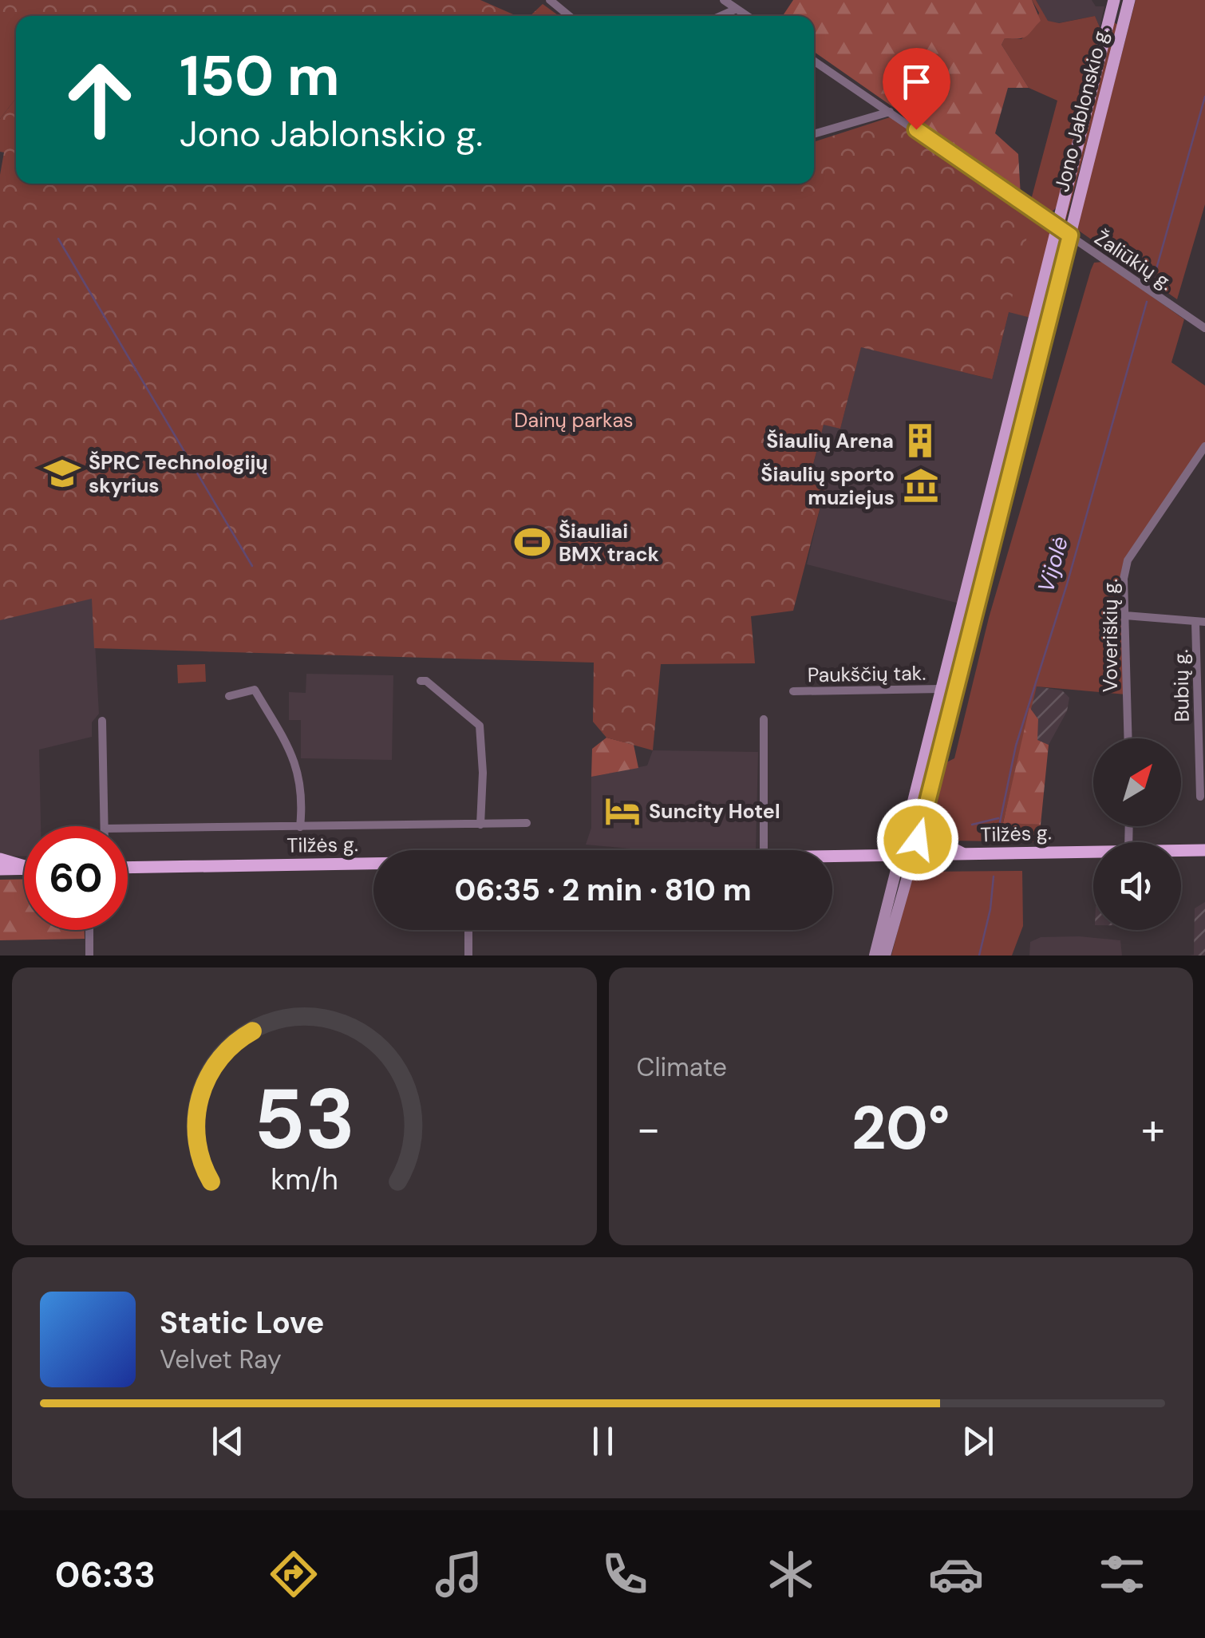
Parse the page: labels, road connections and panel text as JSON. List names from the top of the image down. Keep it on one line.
{"streets":{"highway":["Tilžės g."],"main road":["Jono Jablonskio g."],"street":["Žaliūkių g.","Voveriškių g.","Paukščių tak.","Bubių g."]},"crossings":[["Jono Jablonskio g.","Žaliūkių g."],["Jono Jablonskio g.","Paukščių tak."]],"water":["Vijolė"],"parks":["Dainų parkas"],"places":{"building":["Šiaulių Arena"],"school or university":["ŠPRC Technologijų skyrius"],"museum":["Šiaulių sporto muziejus"],"sports":["Šiauliai BMX track"],"hotel":["Suncity Hotel"]},"north":"top right","page":{"turn":["150 m","Jono Jablonskio g."],"limit":"60","trip":"06:35 · 2 min · 810 m","tile":"Climate","heat":["−","20°","+"],"song":["Static Love","Velvet Ray"],"tabs":"06:33","gauge":["53","km/h"]}}
